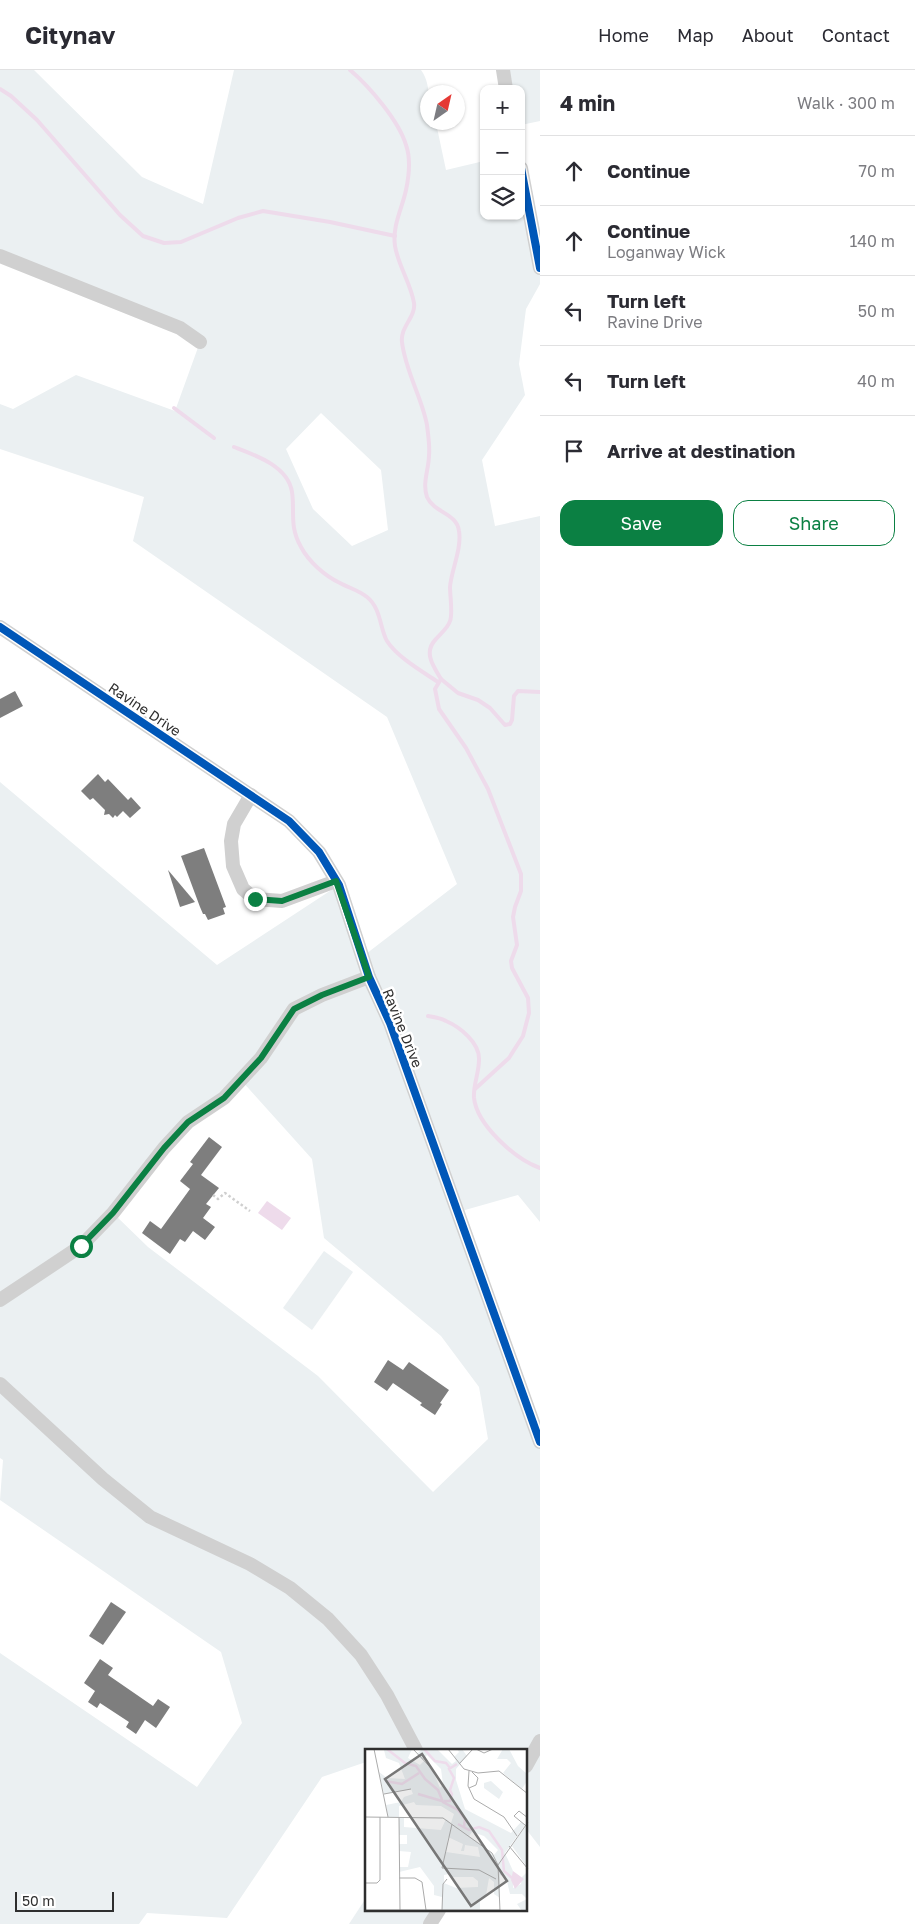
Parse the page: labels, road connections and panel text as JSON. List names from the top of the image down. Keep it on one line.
{"streets":{"street":["Ravine Drive"]},"scale_bar":"50 m","north":"top right","page":{"header":"Citynav","nav":["Home","Map","About","Contact"],"heading":["4 min","Walk · 300 m"],"map_buttons":["+","−"],"list":[["Continue","70 m"],["Continue","Loganway Wick","140 m"],["Turn left","Ravine Drive","50 m"],["Turn left","40 m"],"Arrive at destination"],"buttons":["Save","Share"],"scale":"50 m"}}
